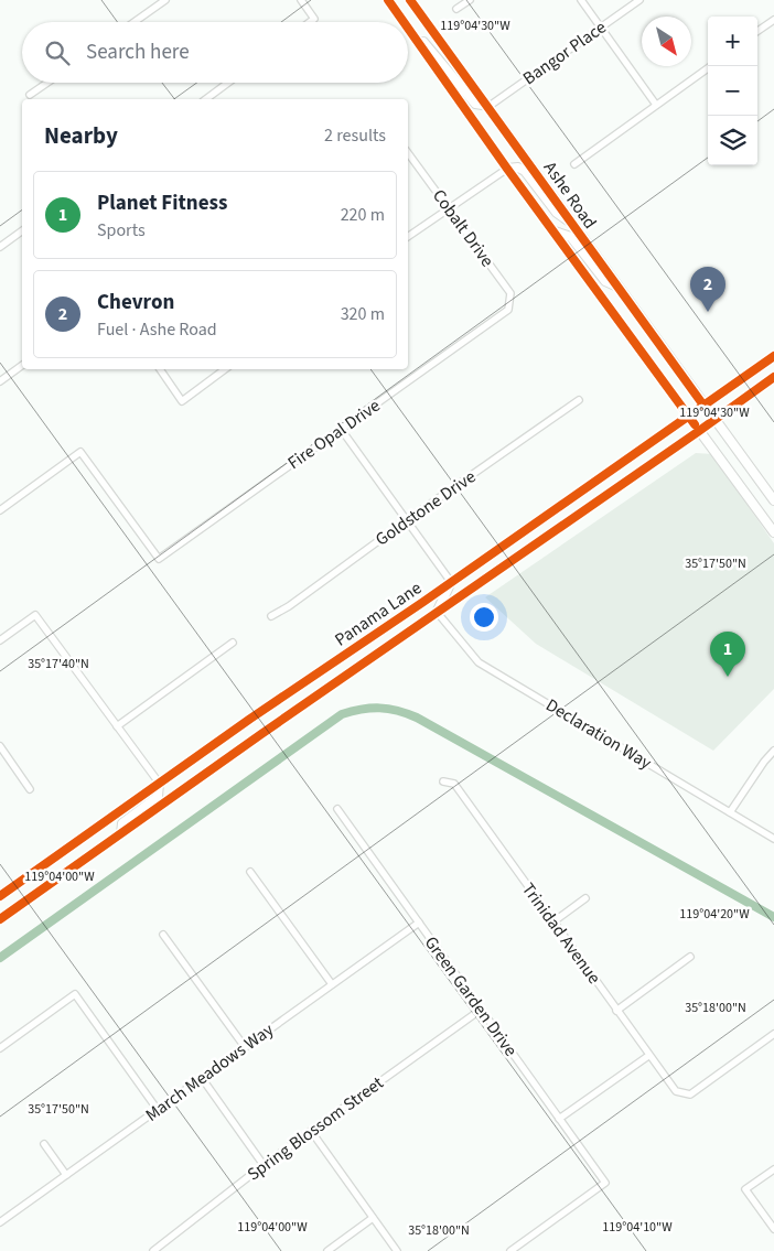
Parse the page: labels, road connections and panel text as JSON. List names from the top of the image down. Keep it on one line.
{"streets":{"main road":["Ashe Road","Panama Lane"],"street":["Bangor Place","Cobalt Drive","Fire Opal Drive","Goldstone Drive","Declaration Way","Trinidad Avenue","Green Garden Drive","March Meadows Way","Spring Blossom Street"]},"crossings":[["Bangor Place","Ashe Road"],["Ashe Road","Panama Lane"],["Cobalt Drive","Fire Opal Drive"],["Panama Lane","Declaration Way"],["Green Garden Drive","March Meadows Way"],["Green Garden Drive","Spring Blossom Street"]],"north":"bottom right","page":{"map_buttons":["+","−"],"search":"Search here","heading":["Nearby","2 results"],"list":[{"mark":"1","name":"Planet Fitness","note":"Sports","value":"220 m"},{"mark":"2","name":"Chevron","note":"Fuel · Ashe Road","value":"320 m"}],"pins":["2","1"]},"coordinates":["119°04'30\"W","35°17'50\"N","35°17'40\"N","119°04'00\"W","119°04'20\"W","35°18'00\"N","119°04'10\"W"]}
